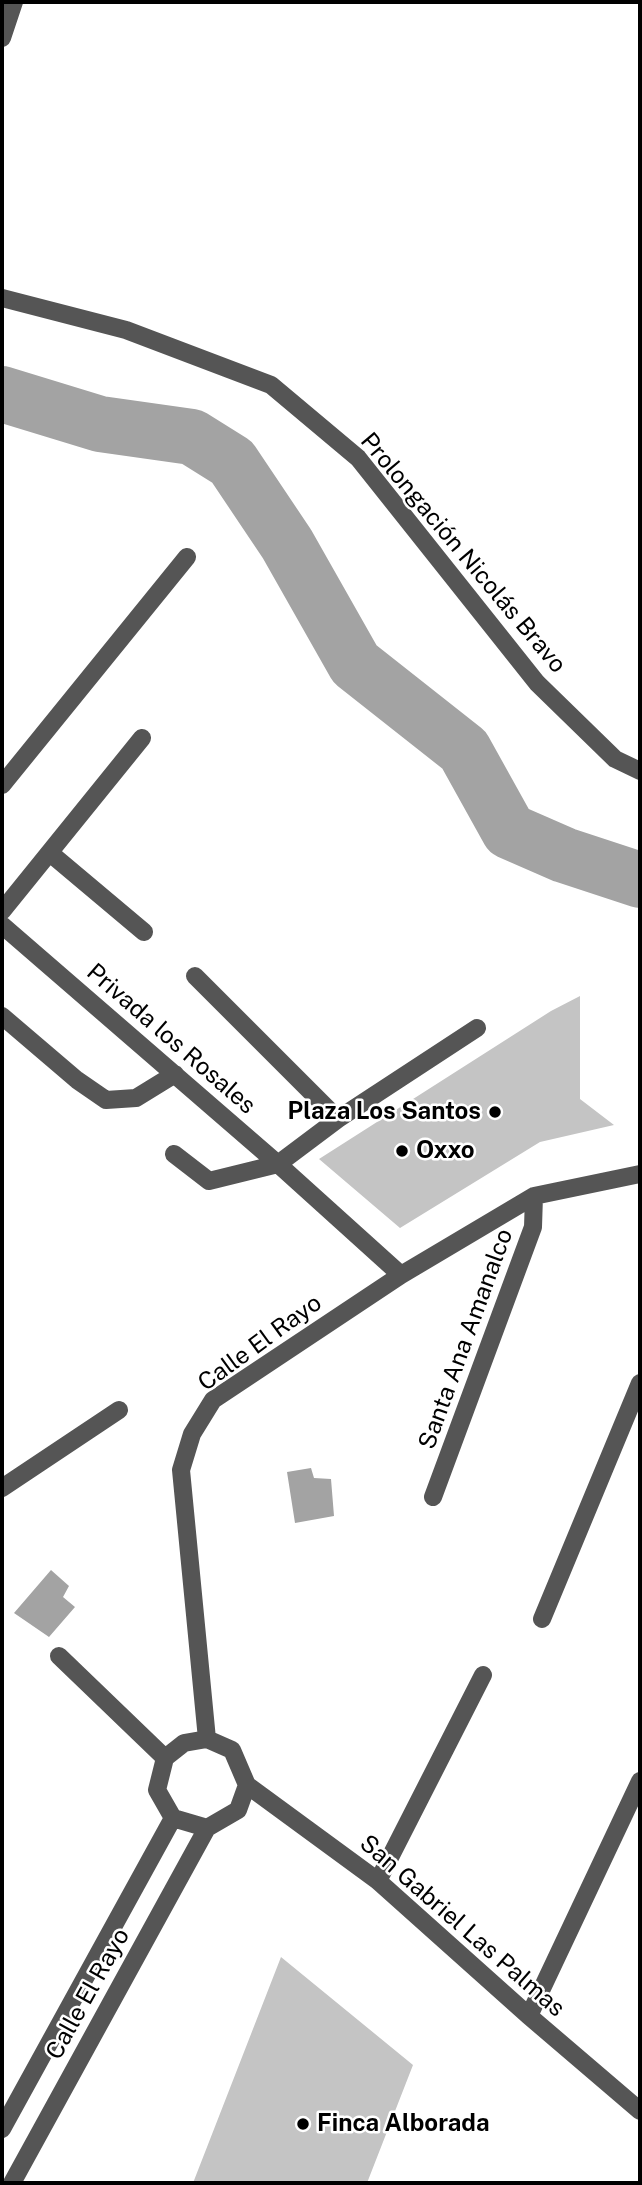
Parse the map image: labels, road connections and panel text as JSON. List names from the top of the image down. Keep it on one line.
{"streets":{"street":["Prolongación Nicolás Bravo","Privada los Rosales","Santa Ana Amanalco","Calle El Rayo","San Gabriel Las Palmas"]},"crossings":[["Privada los Rosales","Calle El Rayo"],["Santa Ana Amanalco","Calle El Rayo"],["Calle El Rayo","San Gabriel Las Palmas"]],"places":["Plaza Los Santos","Oxxo","Finca Alborada"]}
